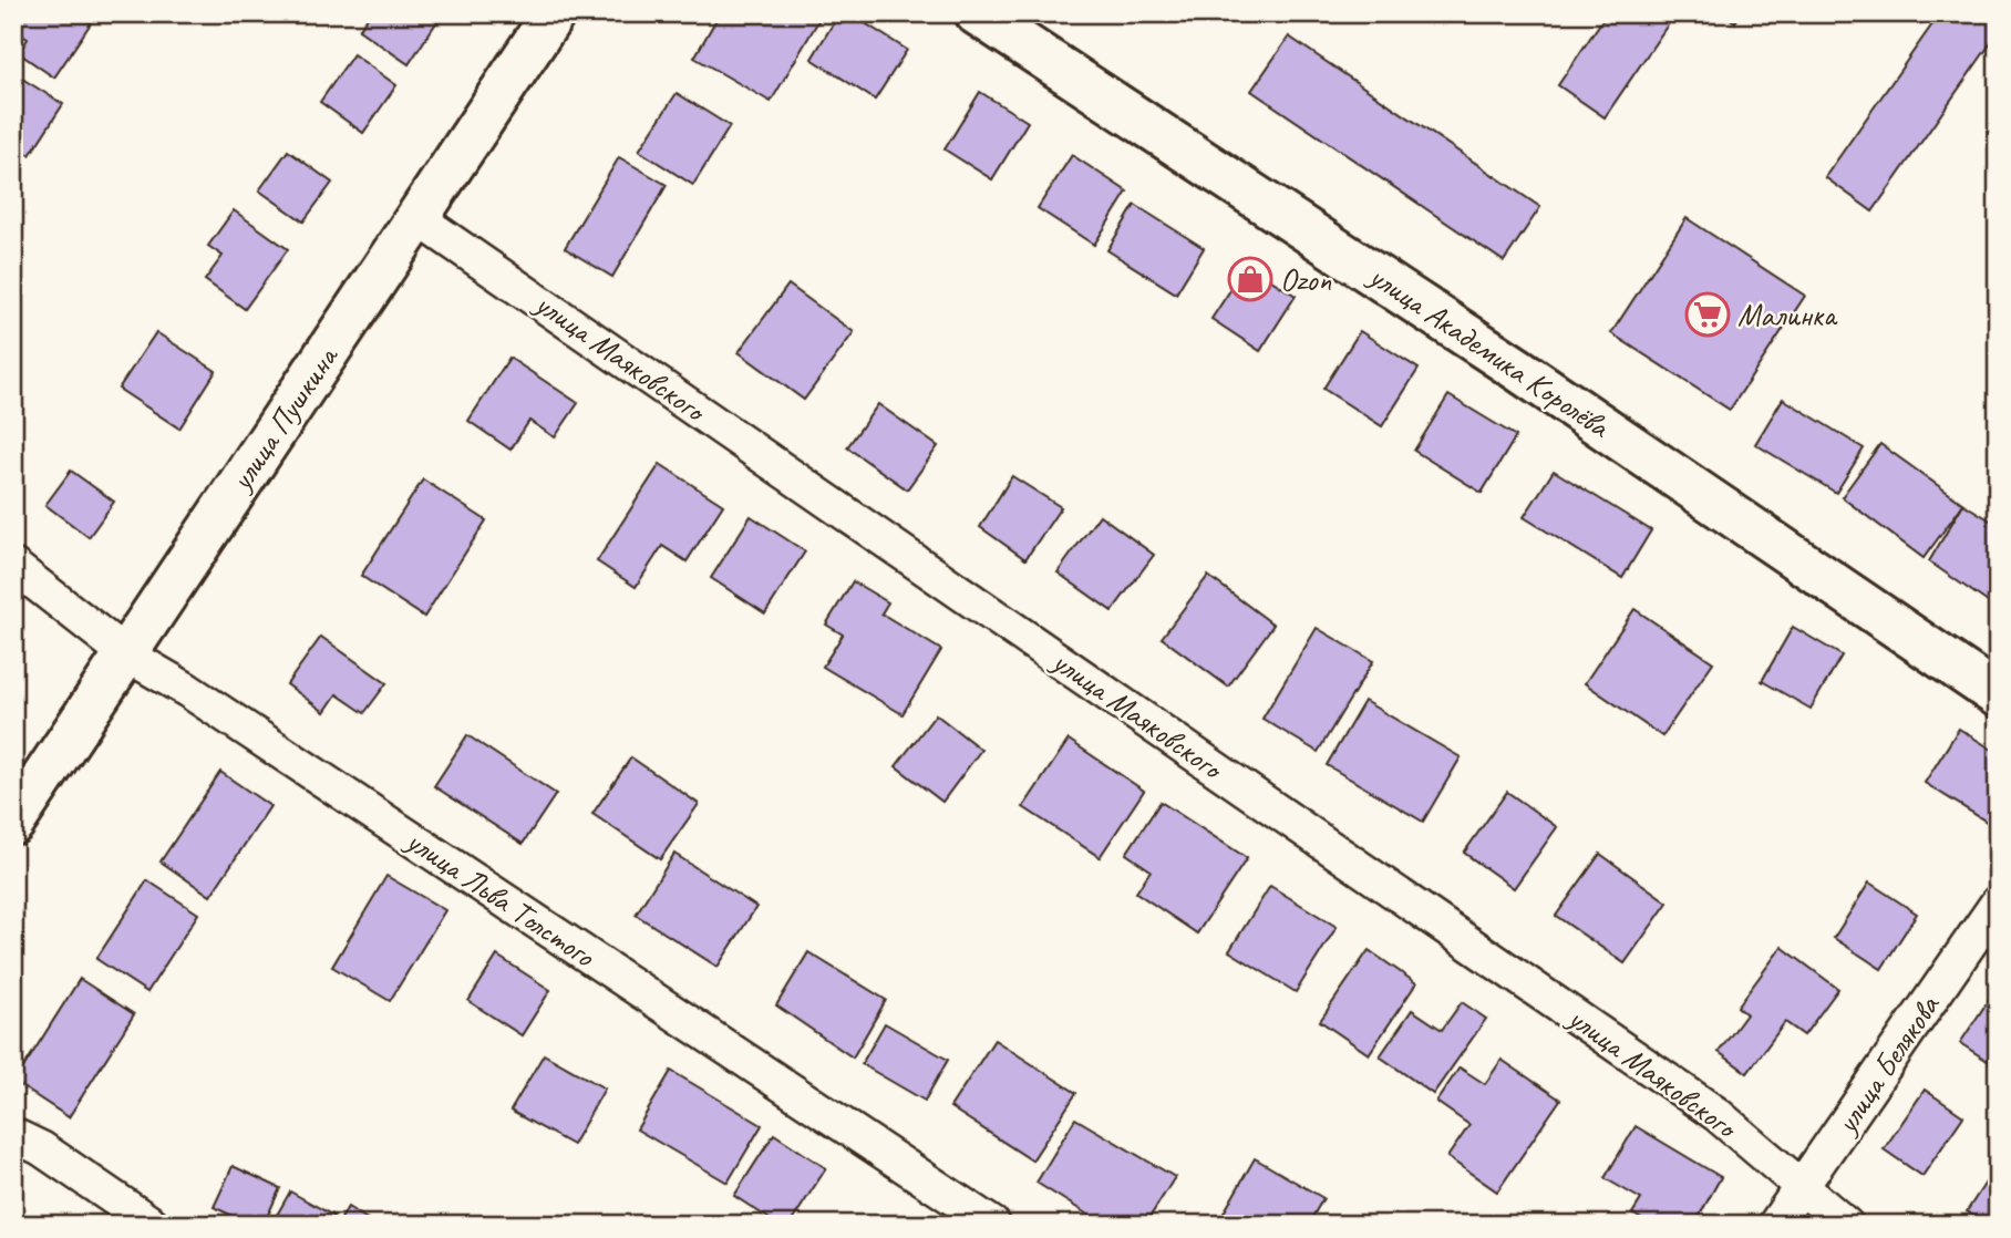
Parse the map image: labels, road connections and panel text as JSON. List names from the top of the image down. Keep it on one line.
{"streets":{"street":["улица Академика Королёва","улица Маяковского","улица Пушкина","улица Льва Толстого","улица Белякова"]},"crossings":[["улица Маяковского","улица Пушкина"],["улица Маяковского","улица Белякова"],["улица Пушкина","улица Льва Толстого"]],"places":{"shop":["Ozon"],"supermarket":["Малинка"]}}
